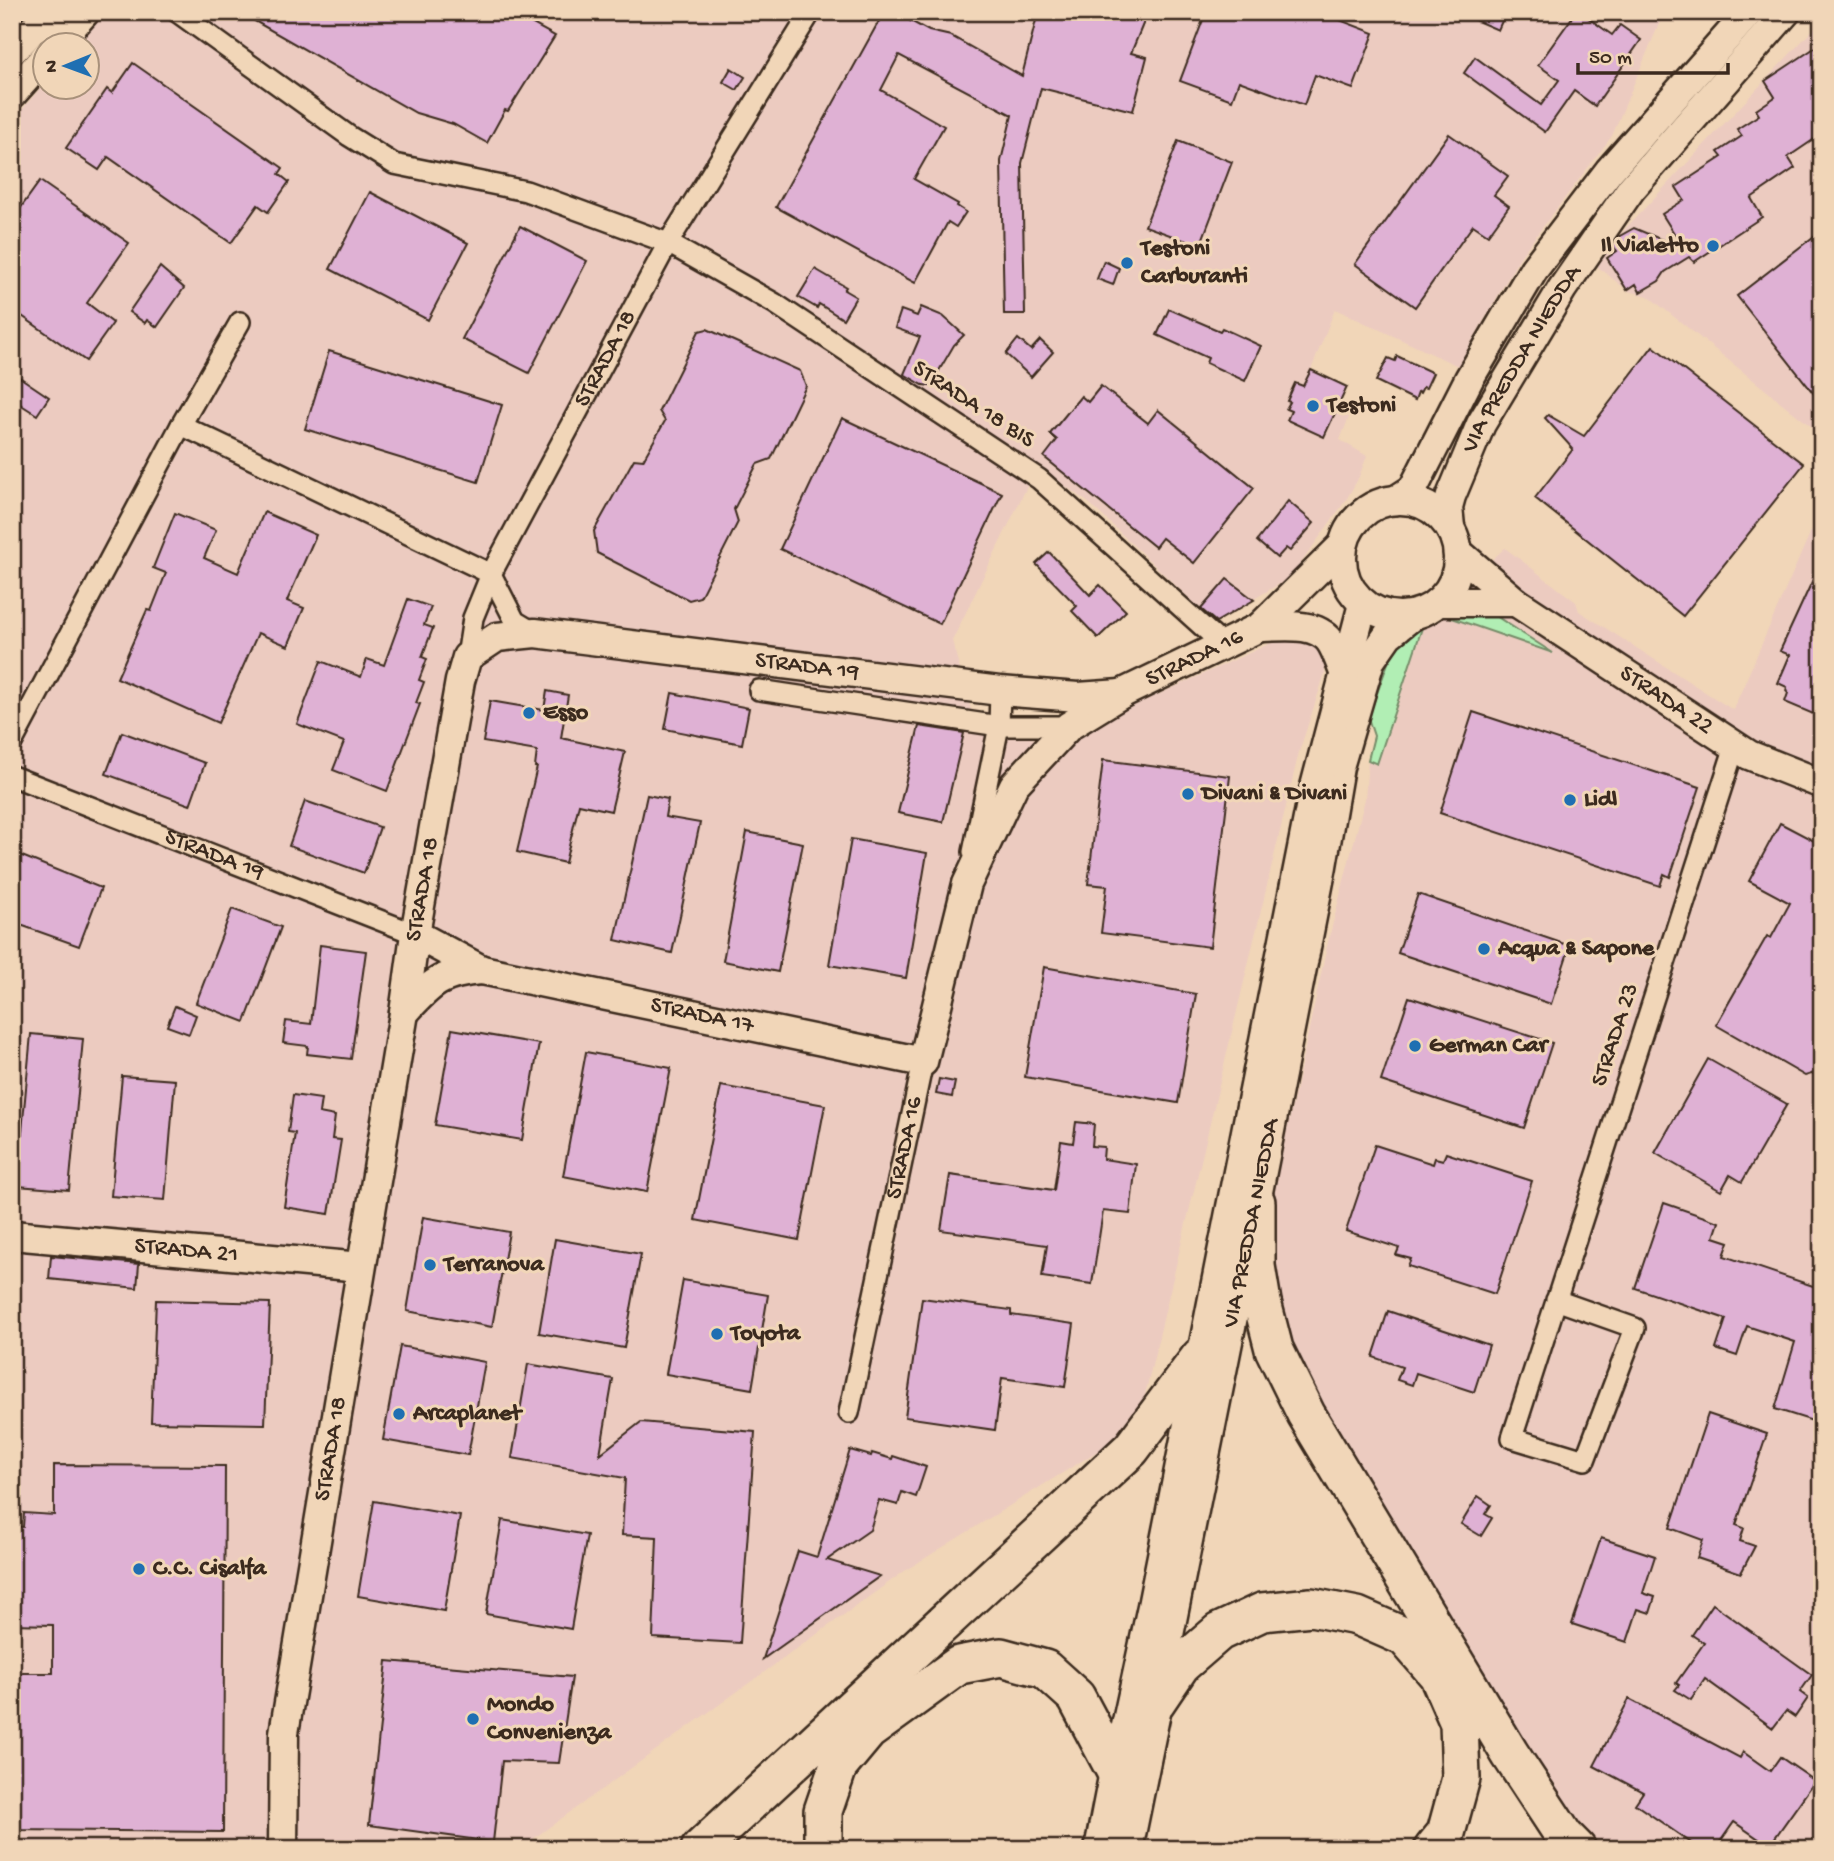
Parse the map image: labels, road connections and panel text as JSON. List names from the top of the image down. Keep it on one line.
{"streets":{"main road":["STRADA 18","VIA PREDDA NIEDDA","STRADA 16","STRADA 19","STRADA 22","STRADA 17","STRADA 21"],"street":["STRADA 18 BIS","STRADA 23"]},"crossings":[["STRADA 18","STRADA 18 BIS"],["STRADA 18","STRADA 19"],["STRADA 18","STRADA 17"],["STRADA 18","STRADA 21"],["VIA PREDDA NIEDDA","STRADA 16"],["VIA PREDDA NIEDDA","STRADA 22"],["STRADA 18 BIS","STRADA 16"],["STRADA 16","STRADA 19"],["STRADA 16","STRADA 22"],["STRADA 16","STRADA 17"],["STRADA 19","STRADA 17"],["STRADA 22","STRADA 23"]],"places":["Il Vialetto","Testoni Carburanti","Testoni","Esso","Divani & Divani","Lidl","Acqua & Sapone","German Car","Terranova","Toyota","Arcaplanet","C.C. Cisalfa","Mondo Convenienza"],"scale_bar":"50 m","north":"left"}
